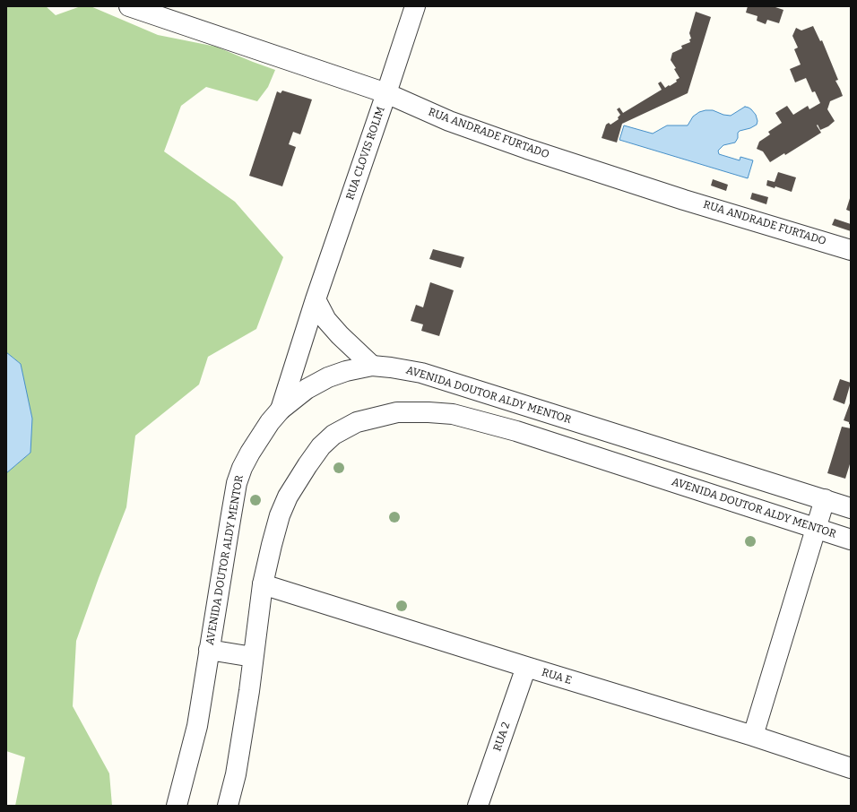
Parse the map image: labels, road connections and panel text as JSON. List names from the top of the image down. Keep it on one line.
{"streets":{"street":["RUA ANDRADE FURTADO","RUA CLOVIS ROLIM","AVENIDA DOUTOR ALDY MENTOR","RUA E","RUA 2"]},"crossings":[["RUA ANDRADE FURTADO","RUA CLOVIS ROLIM"],["RUA CLOVIS ROLIM","AVENIDA DOUTOR ALDY MENTOR"],["AVENIDA DOUTOR ALDY MENTOR","RUA E"],["RUA E","RUA 2"]]}
